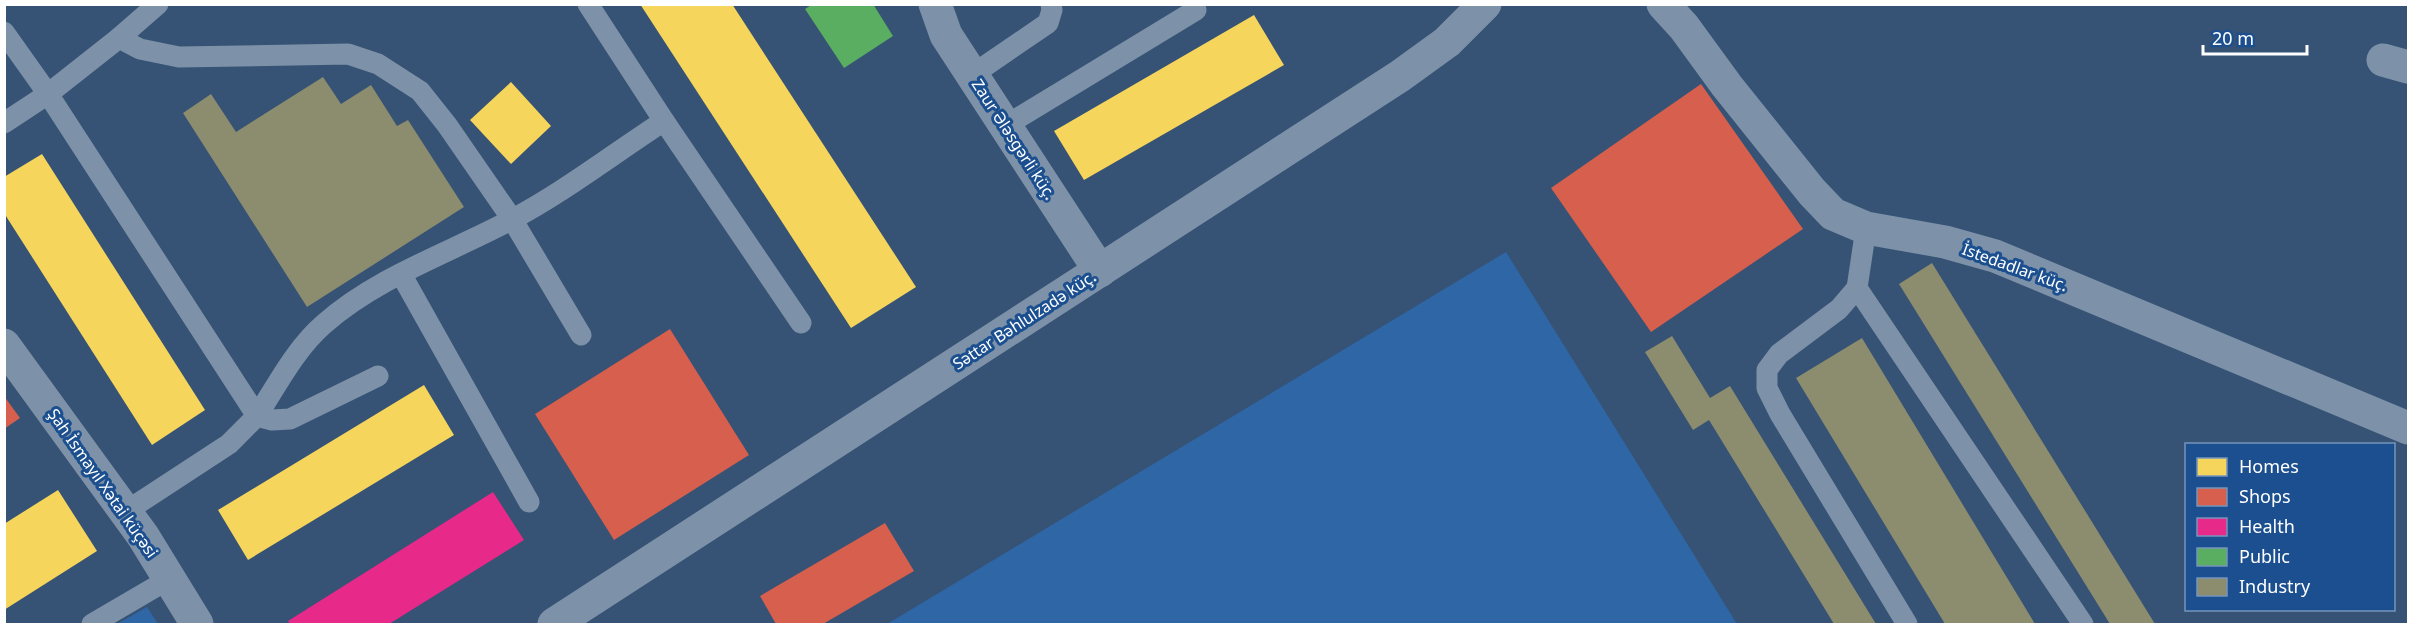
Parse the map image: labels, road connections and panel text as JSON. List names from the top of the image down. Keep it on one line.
{"streets":{"street":["Zaur Ələsgərli küç.","İstedadlar küç.","Səttar Bəhlulzadə küç.","Şah İsmayıl Xətai küçəsi"]},"crossings":[["Zaur Ələsgərli küç.","Səttar Bəhlulzadə küç."]],"legend":["Homes","Shops","Health","Public","Industry"],"scale_bar":"20 m"}
